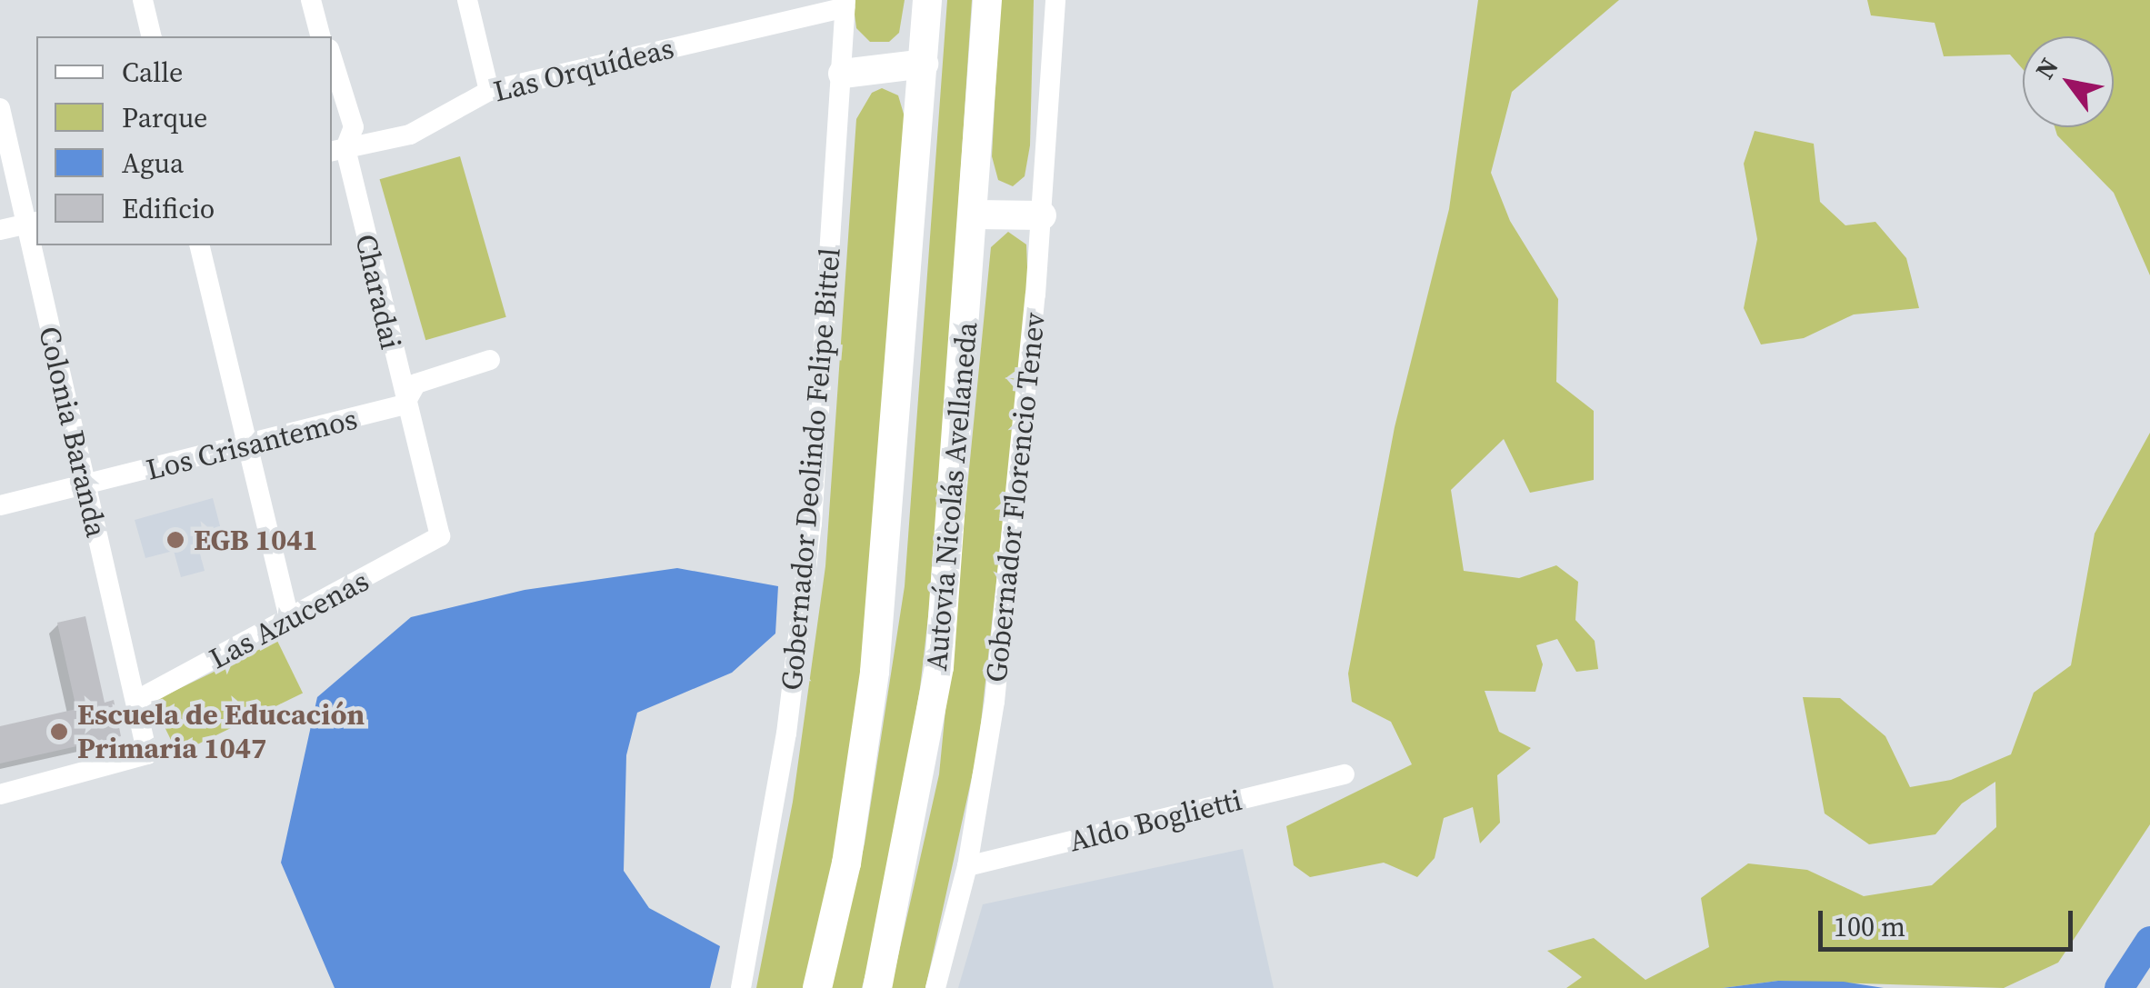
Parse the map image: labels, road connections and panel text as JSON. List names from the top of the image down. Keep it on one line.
{"streets":{"highway":["Autovía Nicolás Avellaneda"],"street":["Las Orquídeas","Charadai","Colonia Baranda","Los Crisantemos","Gobernador Deolindo Felipe Bittel","Gobernador Florencio Tenev","Las Azucenas","Aldo Boglietti"]},"crossings":[["Las Orquídeas","Charadai"],["Las Orquídeas","Gobernador Deolindo Felipe Bittel"],["Charadai","Los Crisantemos"],["Charadai","Las Azucenas"],["Colonia Baranda","Los Crisantemos"],["Colonia Baranda","Las Azucenas"],["Gobernador Florencio Tenev","Aldo Boglietti"]],"places":["EGB 1041","Escuela de Educación Primaria 1047"],"legend":["Calle","Parque","Agua","Edificio"],"scale_bar":"100 m","north":"top left"}
